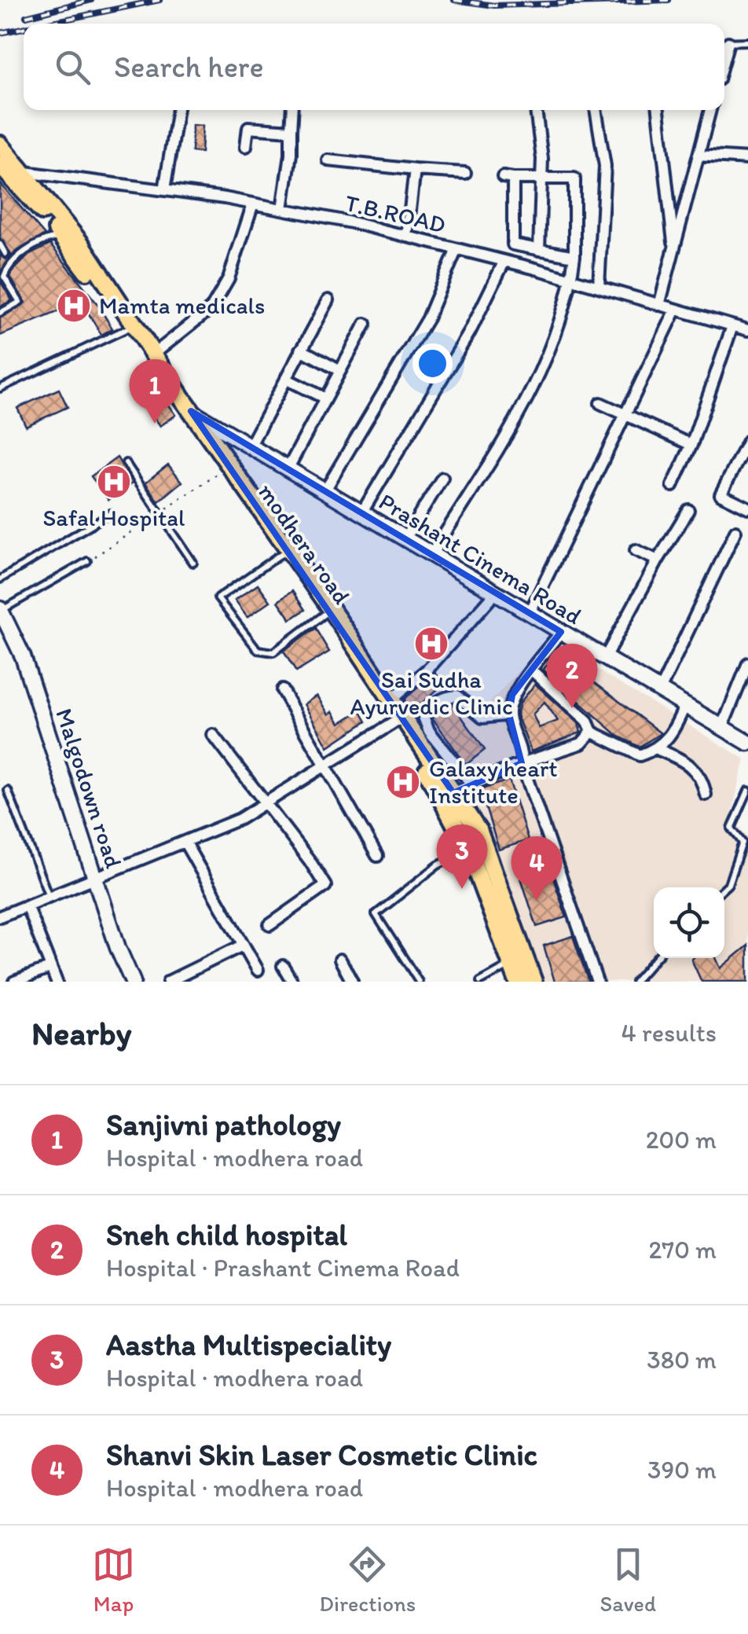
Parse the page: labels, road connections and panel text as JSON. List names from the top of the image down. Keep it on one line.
{"streets":{"main road":["modhera road"],"street":["T.B.ROAD","Prashant Cinema Road","Malgodown road"]},"places":{"hospital":["Mamta medicals","Safal Hospital","Sai Sudha Ayurvedic Clinic","Galaxy heart Institute"]},"page":{"search":"Search here","pins":["1","2","3","4"],"heading":["Nearby","4 results"],"list":[{"mark":"1","name":"Sanjivni pathology","note":"Hospital · modhera road","value":"200 m"},{"mark":"2","name":"Sneh child hospital","note":"Hospital · Prashant Cinema Road","value":"270 m"},{"mark":"3","name":"Aastha Multispeciality","note":"Hospital · modhera road","value":"380 m"},{"mark":"4","name":"Shanvi Skin Laser Cosmetic Clinic","note":"Hospital · modhera road","value":"390 m"}],"nav":["Map","Directions","Saved"]}}
